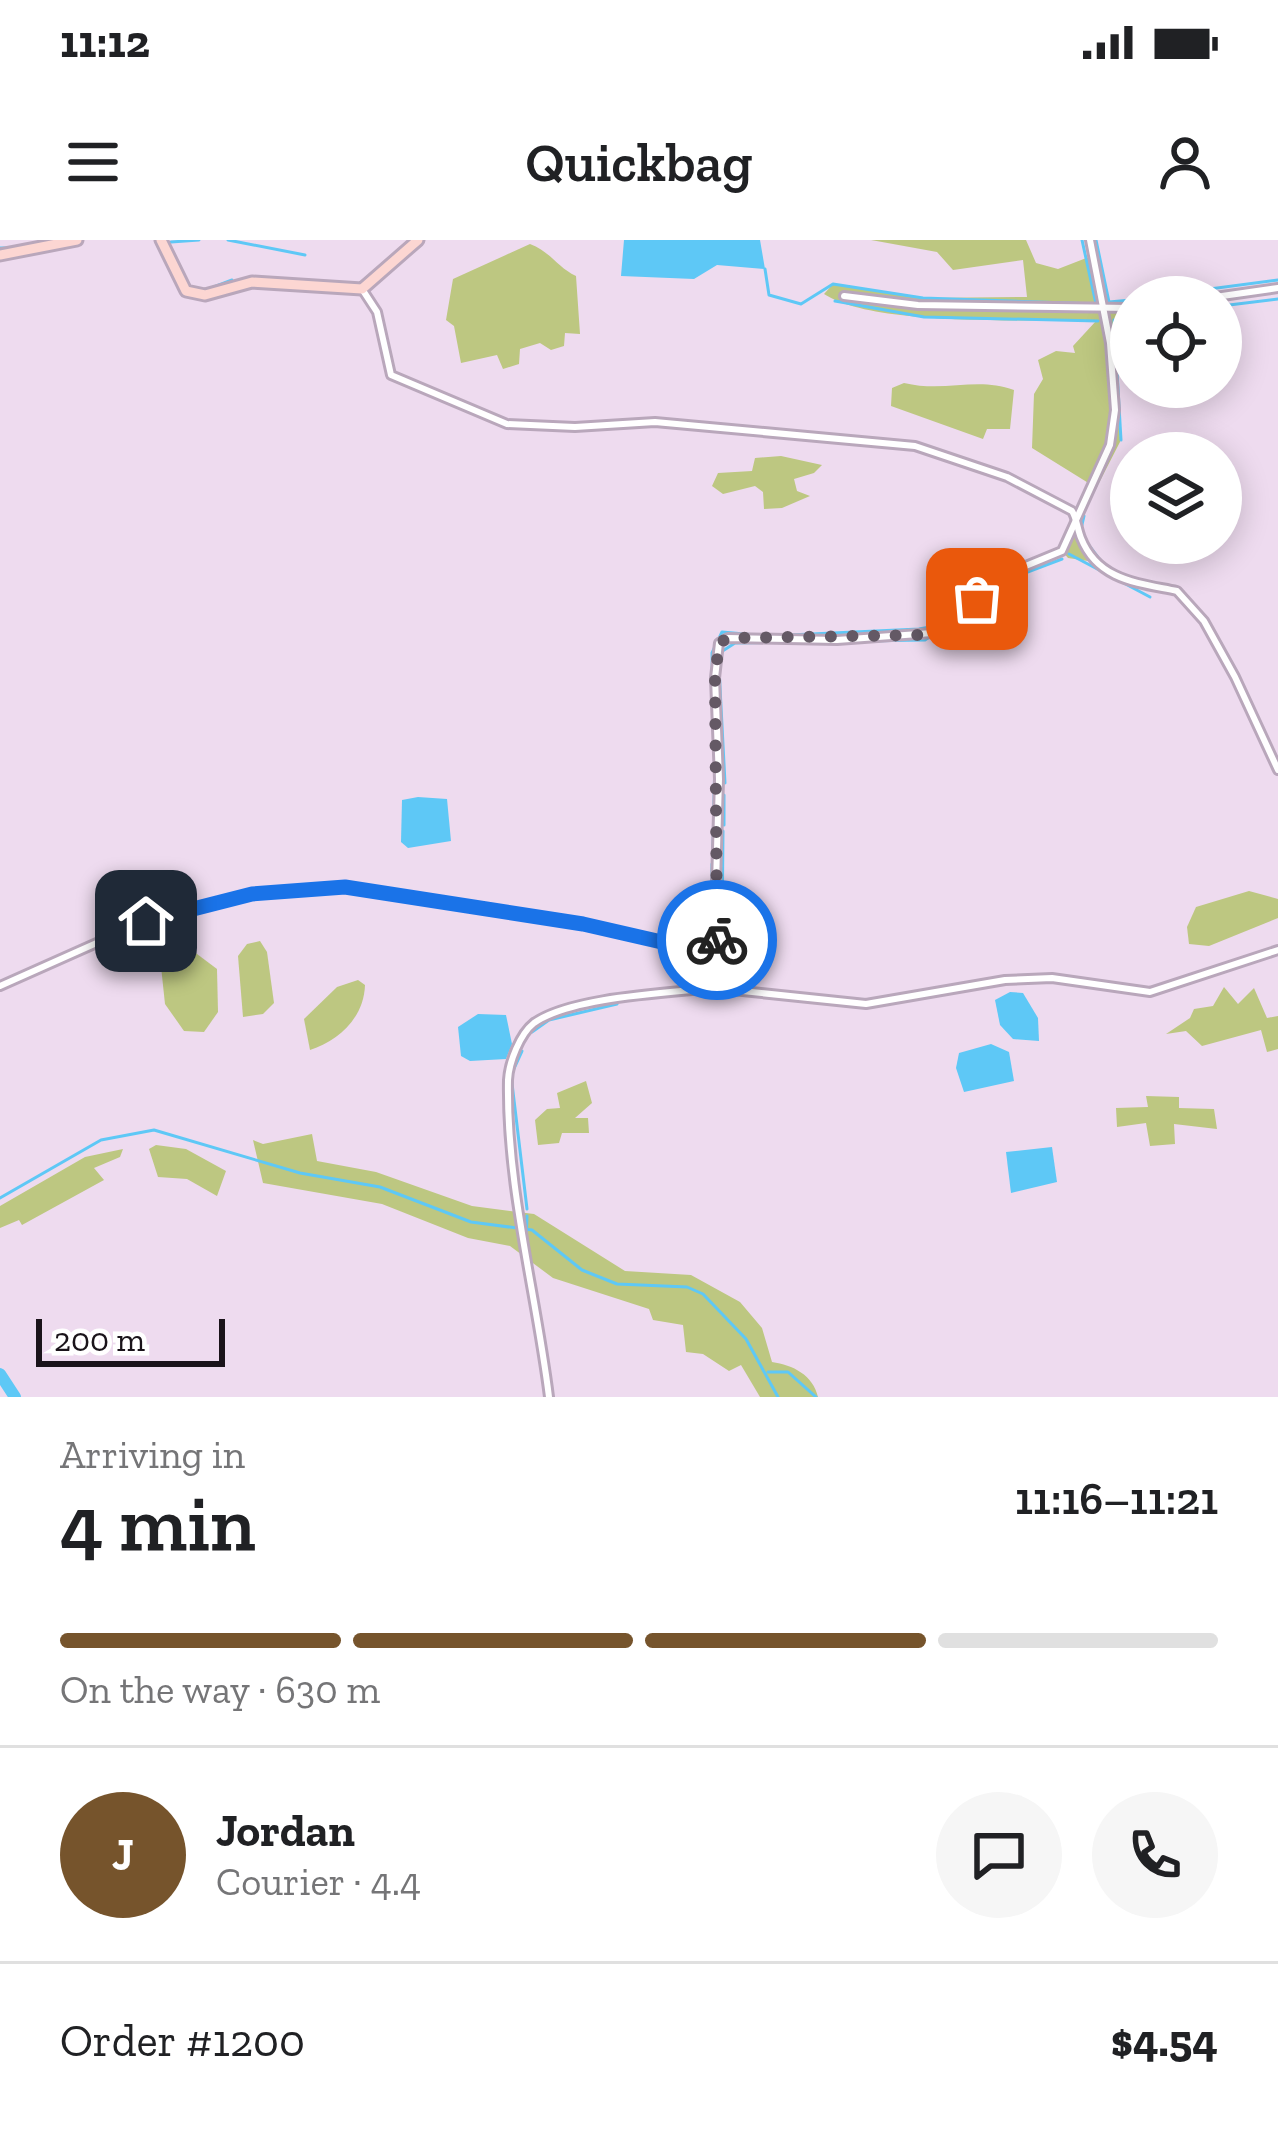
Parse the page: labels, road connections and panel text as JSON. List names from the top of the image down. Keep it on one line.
{"scale_bar":"200 m","page":{"status":"11:12","header":"Quickbag","scale":"200 m","heading":["4 min","Arriving in","11:16–11:21"],"panel":["Jordan","Courier · 4.4","Order #1200","$4.54"],"bar":"On the way · 630 m","round":"J"}}
